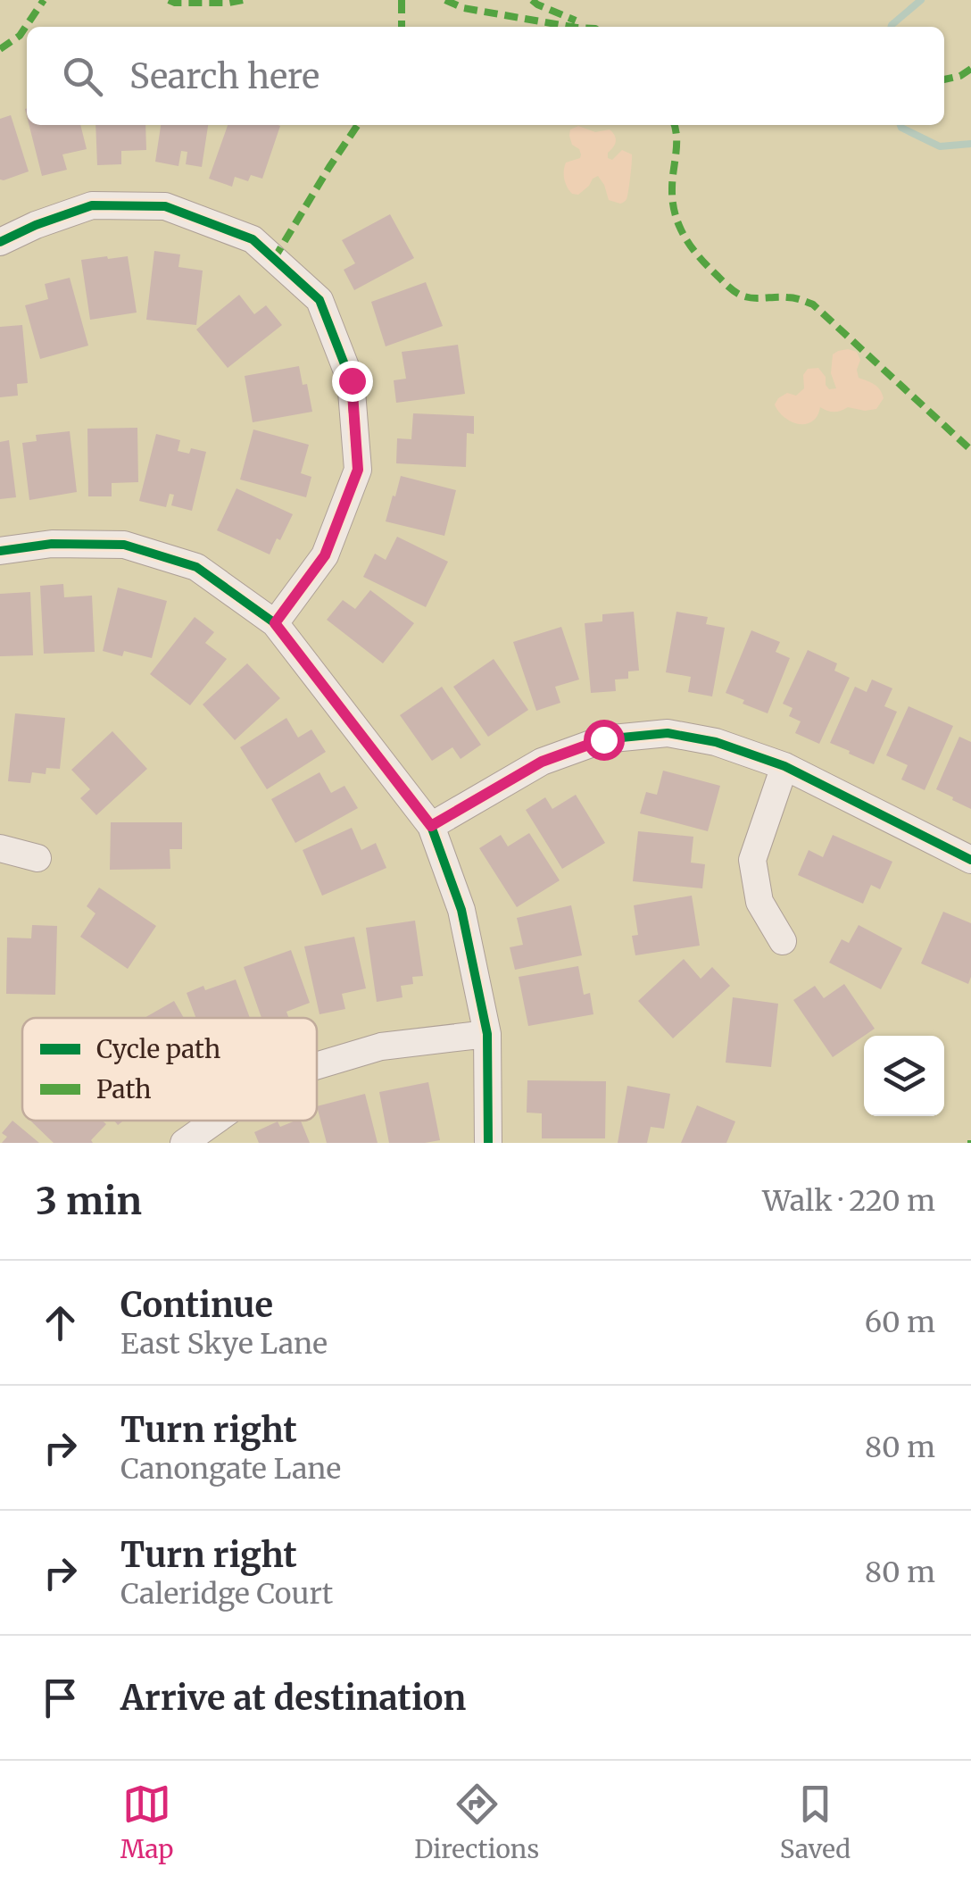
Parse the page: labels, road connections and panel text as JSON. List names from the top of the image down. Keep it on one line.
{"legend":["Cycle path","Path"],"page":{"search":"Search here","heading":["3 min","Walk · 220 m"],"list":[["Continue","East Skye Lane","60 m"],["Turn right","Canongate Lane","80 m"],["Turn right","Caleridge Court","80 m"],"Arrive at destination"],"nav":["Map","Directions","Saved"]}}
